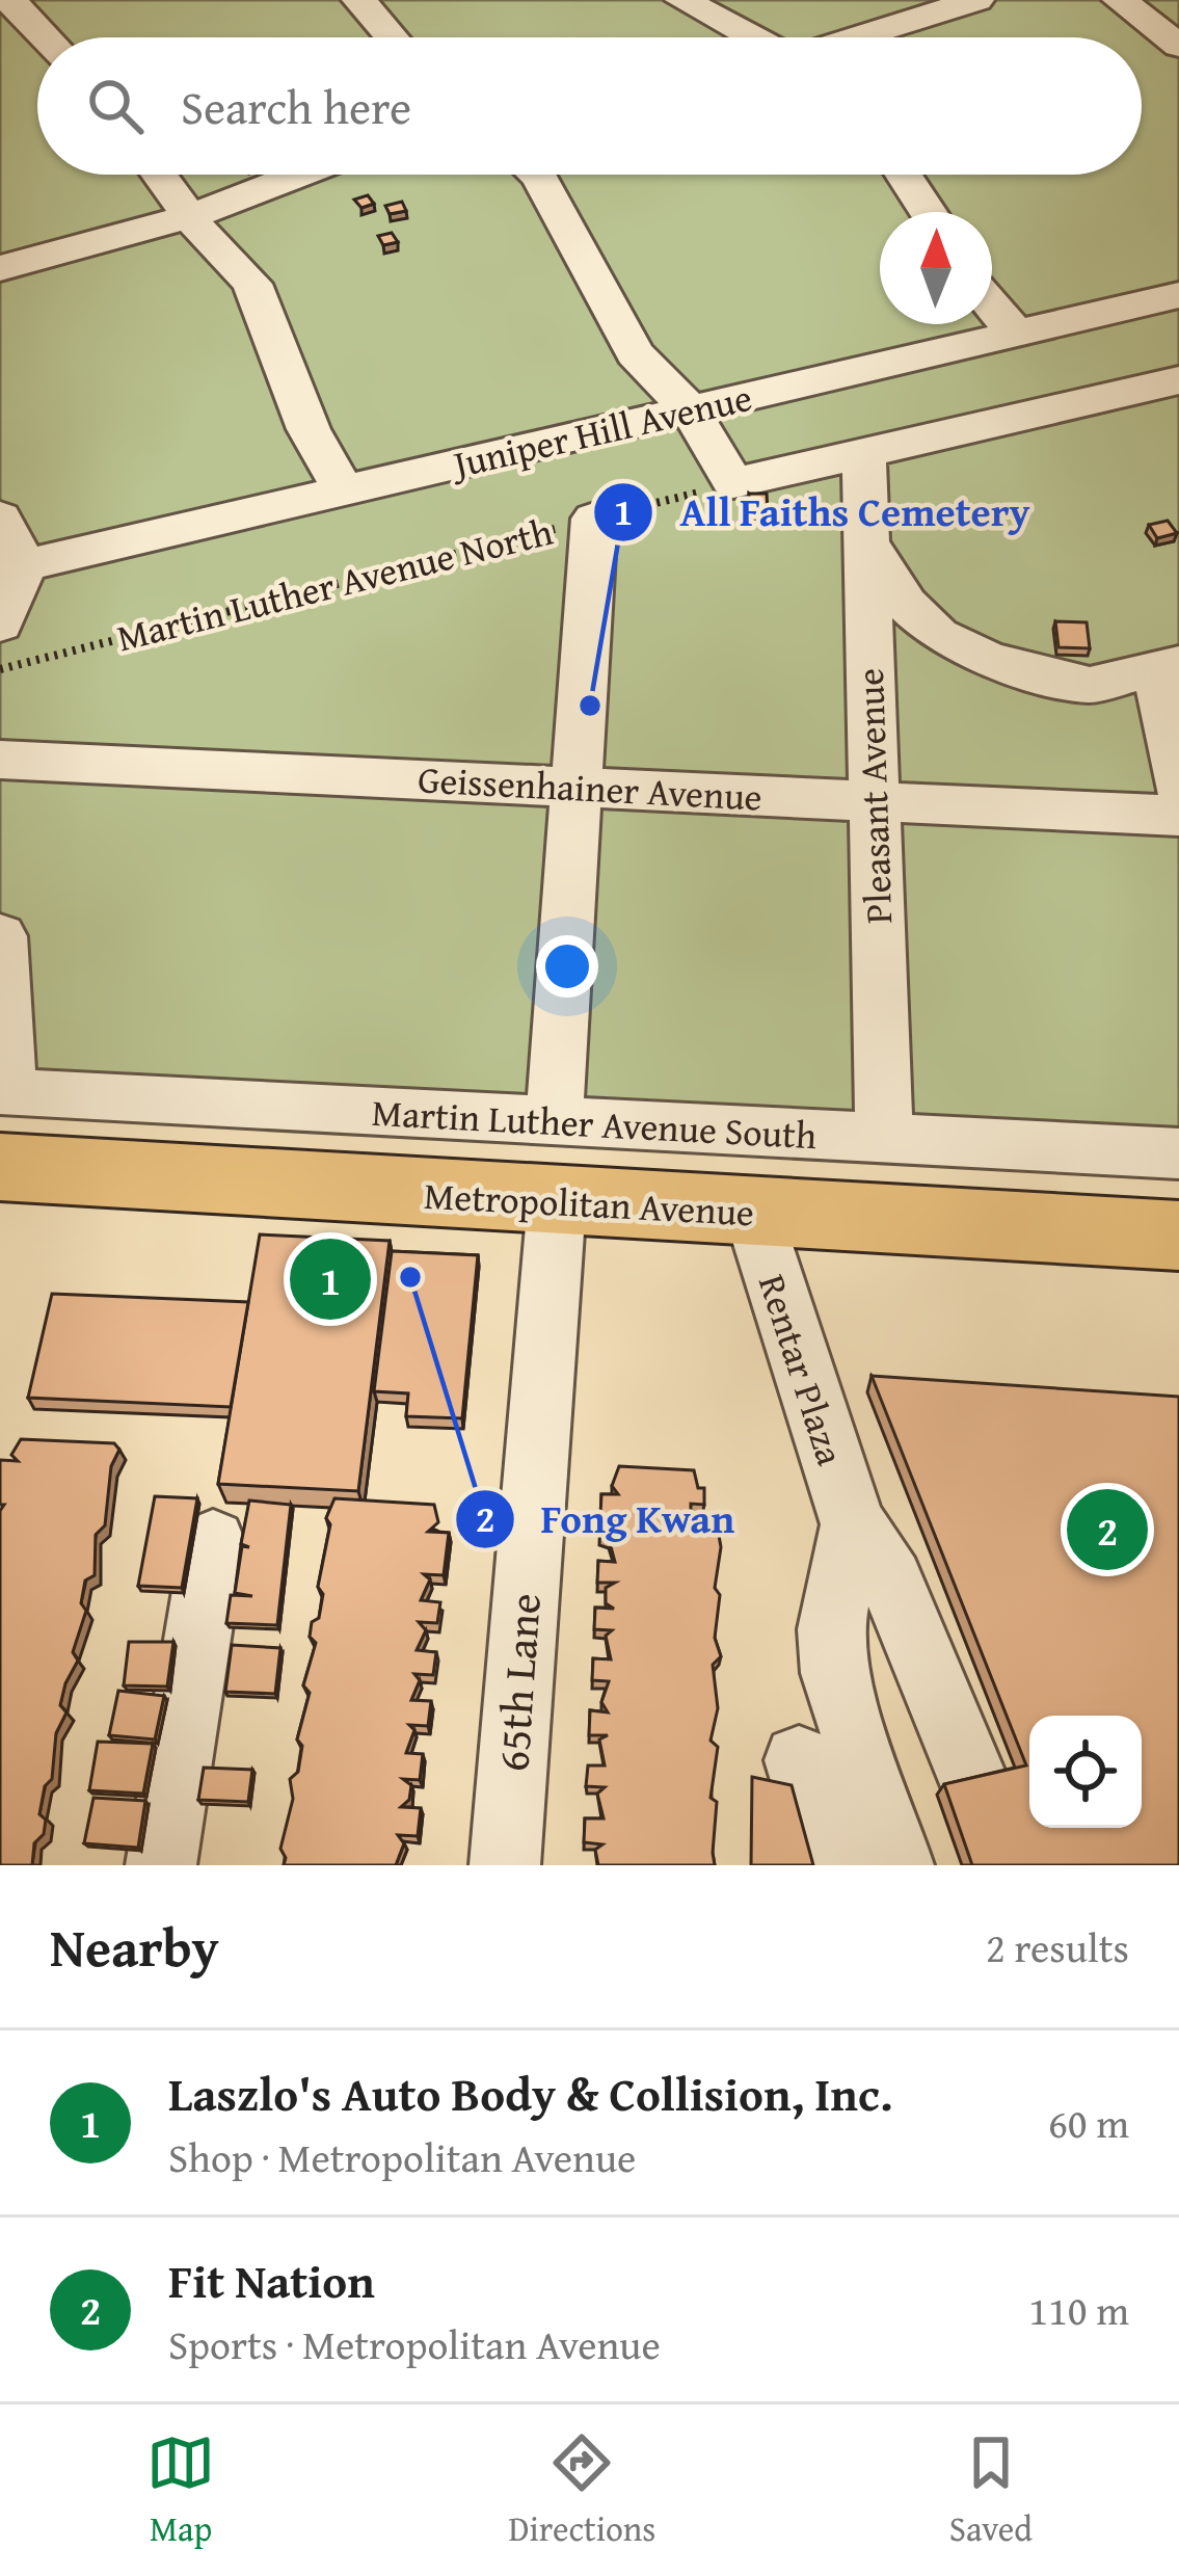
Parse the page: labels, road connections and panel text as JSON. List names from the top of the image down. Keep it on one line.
{"streets":{"main road":["Metropolitan Avenue"],"street":["Juniper Hill Avenue","Geissenhainer Avenue","Pleasant Avenue","Martin Luther Avenue South","Rentar Plaza","65th Lane"],"path":["Martin Luther Avenue North"]},"crossings":[["Geissenhainer Avenue","Pleasant Avenue"],["Pleasant Avenue","Martin Luther Avenue South"],["Metropolitan Avenue","Rentar Plaza"],["Metropolitan Avenue","65th Lane"]],"places":["All Faiths Cemetery","Fong Kwan"],"north":"top","page":{"search":"Search here","pins":["1","2"],"heading":["Nearby","2 results"],"list":[{"mark":"1","name":"Laszlo's Auto Body & Collision, Inc.","note":"Shop · Metropolitan Avenue","value":"60 m"},{"mark":"2","name":"Fit Nation","note":"Sports · Metropolitan Avenue","value":"110 m"}],"nav":["Map","Directions","Saved"]}}
